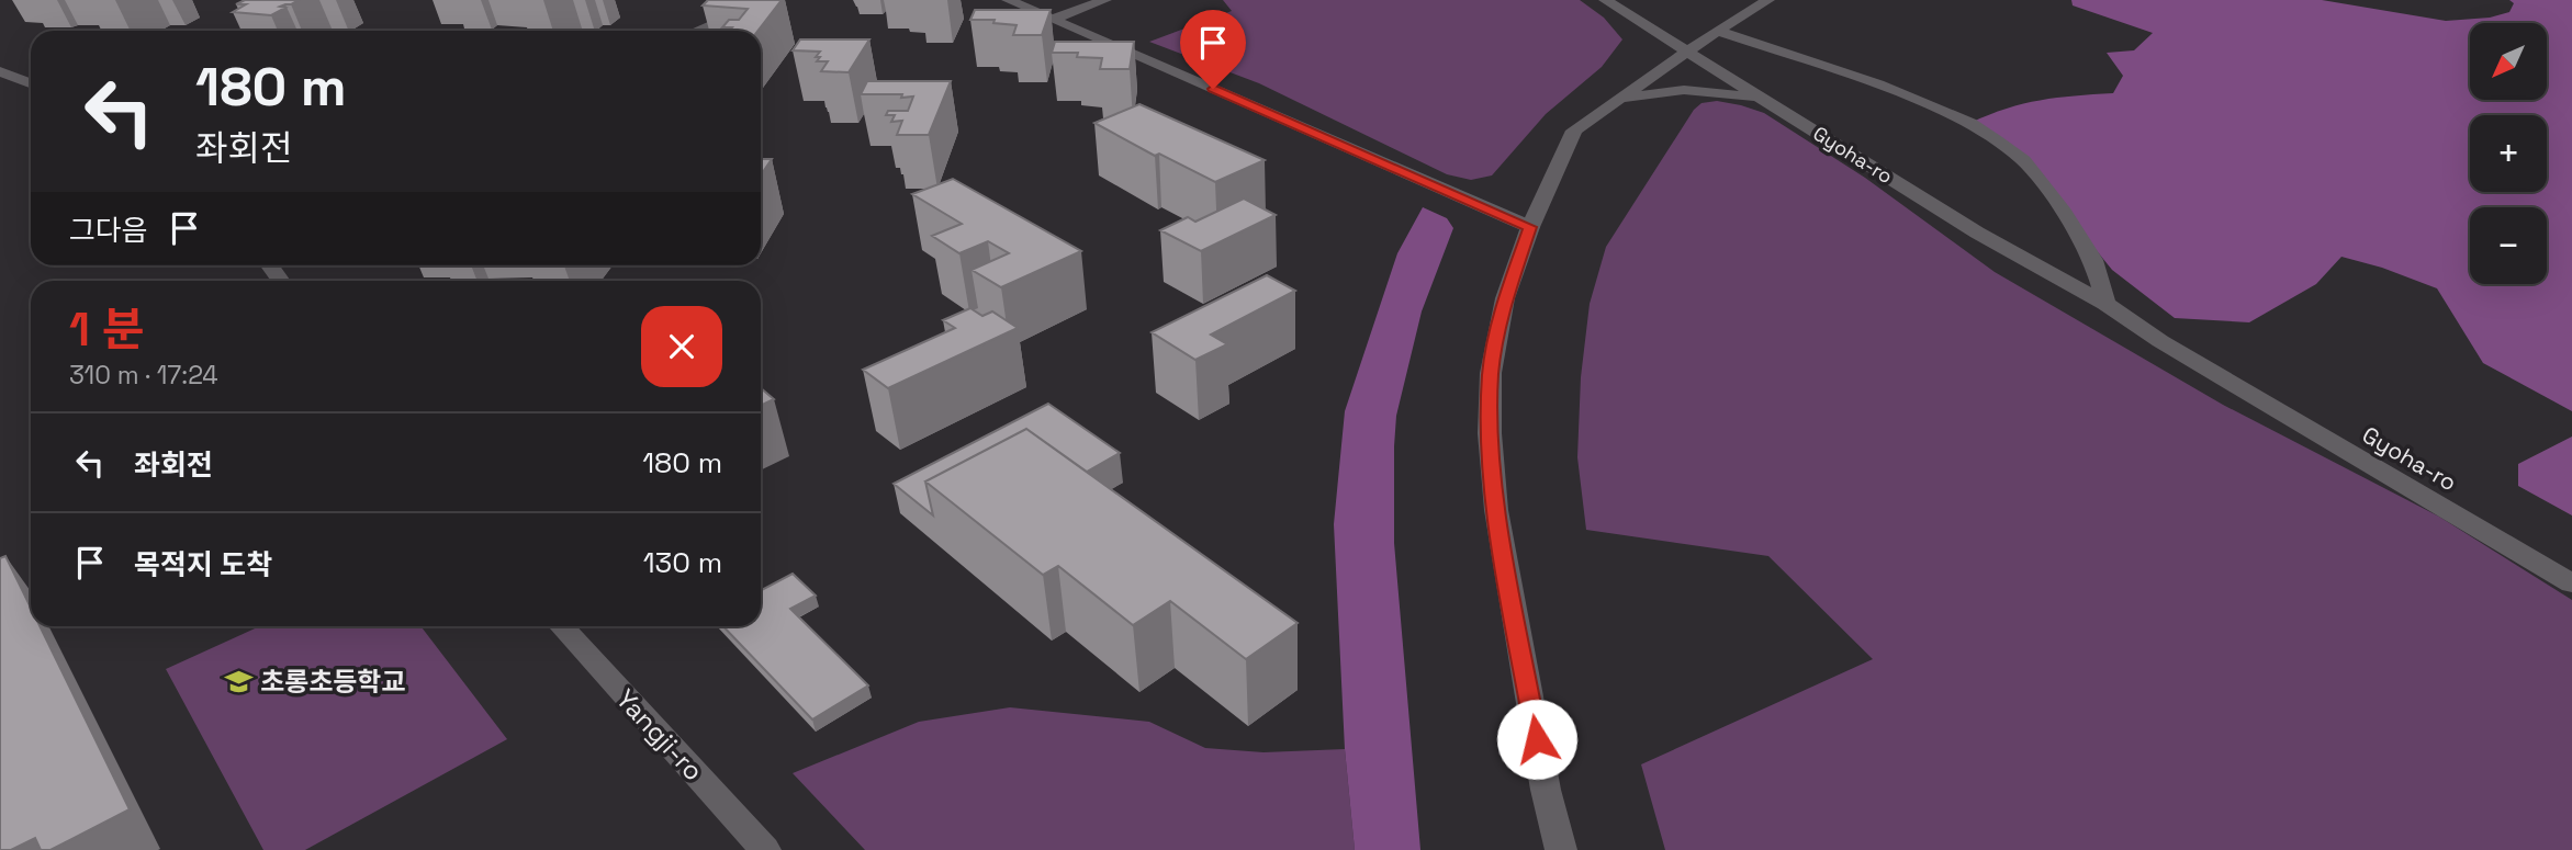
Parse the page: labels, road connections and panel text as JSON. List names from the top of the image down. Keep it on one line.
{"streets":{"street":["Gyoha-ro","Yangji-ro"]},"places":{"school or university":["초롱초등학교"]},"north":"bottom left","page":{"map_buttons":["+","−"],"turn":["180 m","좌회전"],"then":"그다음","heading":["1 분","310 m · 17:24"],"list":[{"name":"좌회전","value":"180 m"},{"name":"목적지 도착","value":"130 m"}]}}
